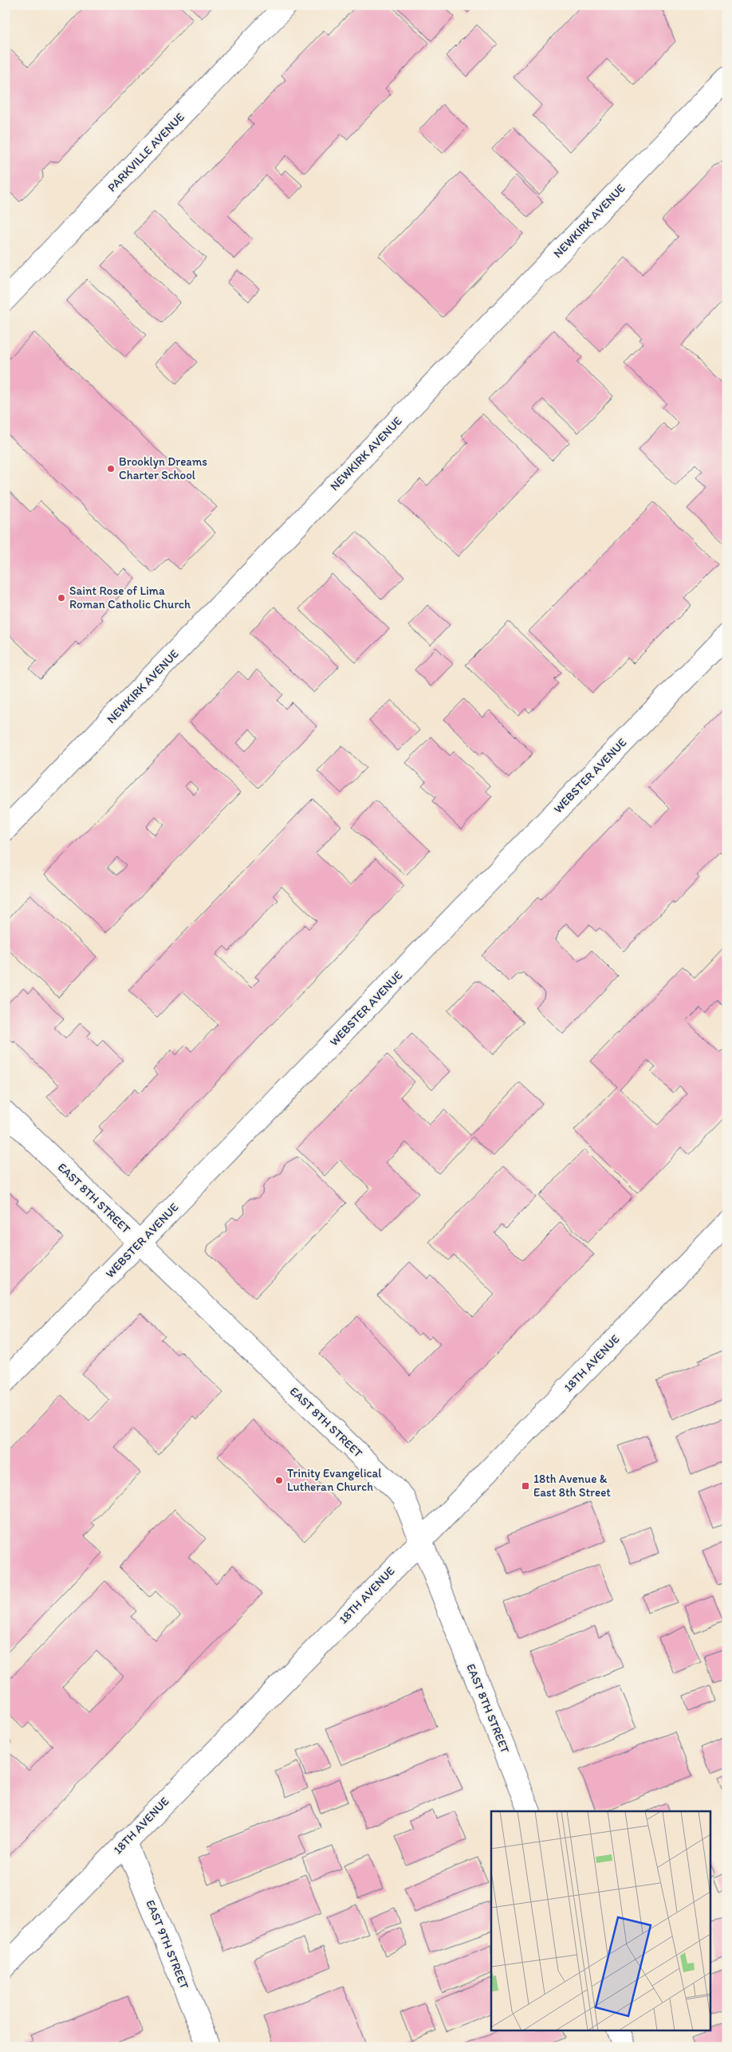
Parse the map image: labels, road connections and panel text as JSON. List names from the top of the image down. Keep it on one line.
{"streets":{"street":["PARKVILLE AVENUE","NEWKIRK AVENUE","WEBSTER AVENUE","EAST 8TH STREET","18TH AVENUE","EAST 9TH STREET"]},"crossings":[["WEBSTER AVENUE","EAST 8TH STREET"],["EAST 8TH STREET","18TH AVENUE"],["18TH AVENUE","EAST 9TH STREET"]],"places":{"other":["Brooklyn Dreams Charter School","Saint Rose of Lima Roman Catholic Church","Trinity Evangelical Lutheran Church"],"transit":["18th Avenue & East 8th Street"]}}
